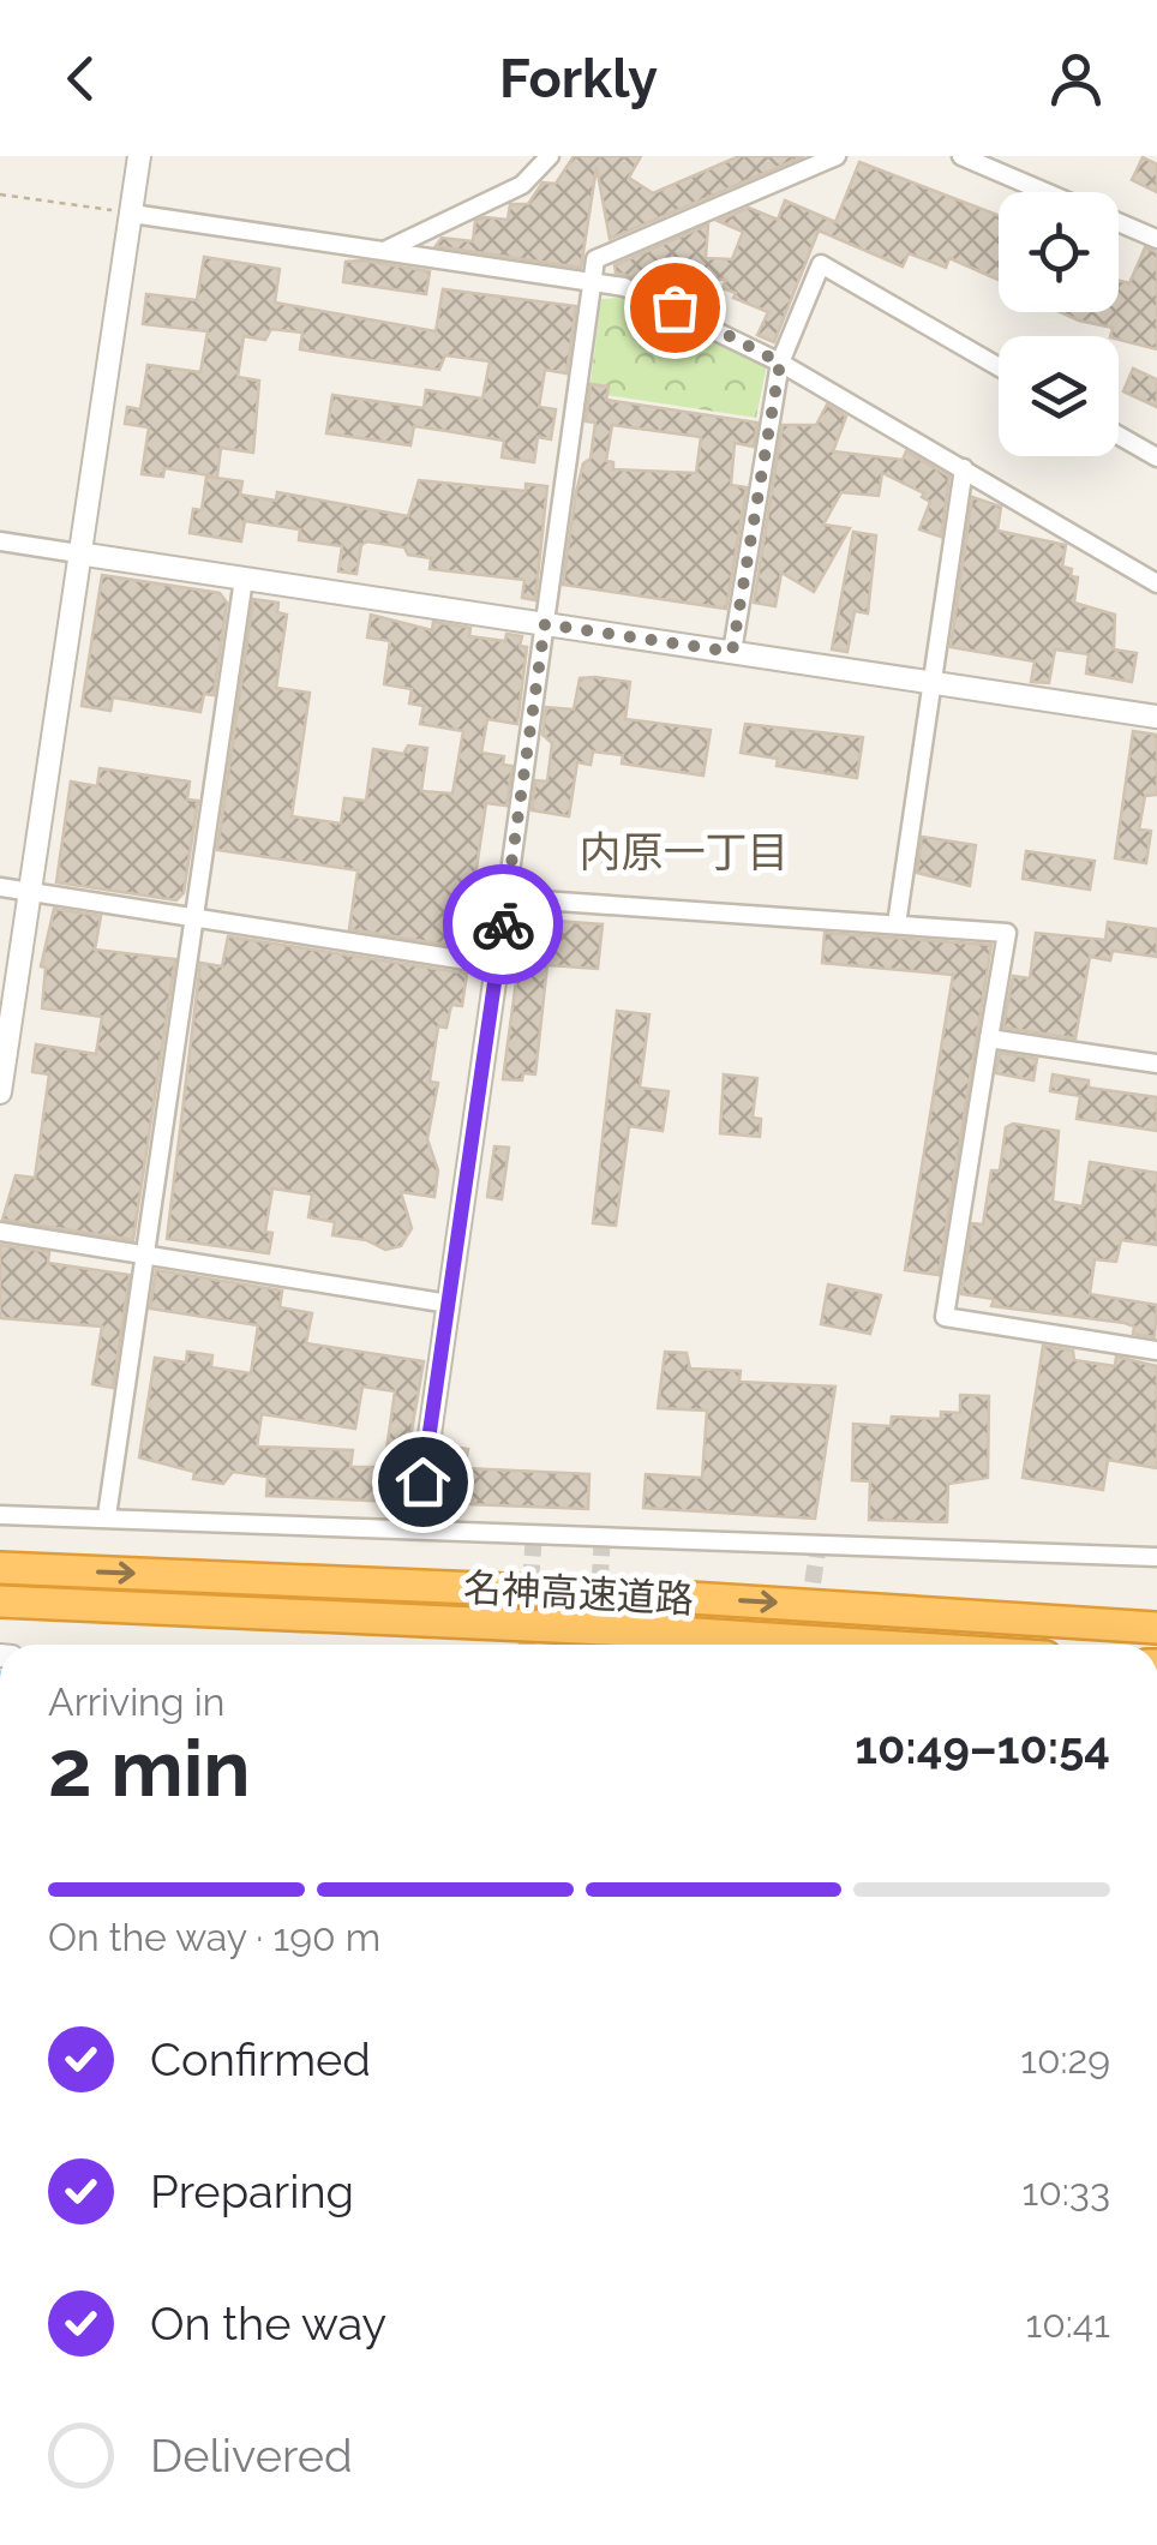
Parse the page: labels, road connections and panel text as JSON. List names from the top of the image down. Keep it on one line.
{"streets":{"highway":["名神高速道路"]},"districts":["内原一丁目"],"page":{"header":"Forkly","heading":["2 min","Arriving in","10:49–10:54"],"bar":"On the way · 190 m","list":[["Confirmed","10:29"],["Preparing","10:33"],["On the way","10:41"],"Delivered"]}}
